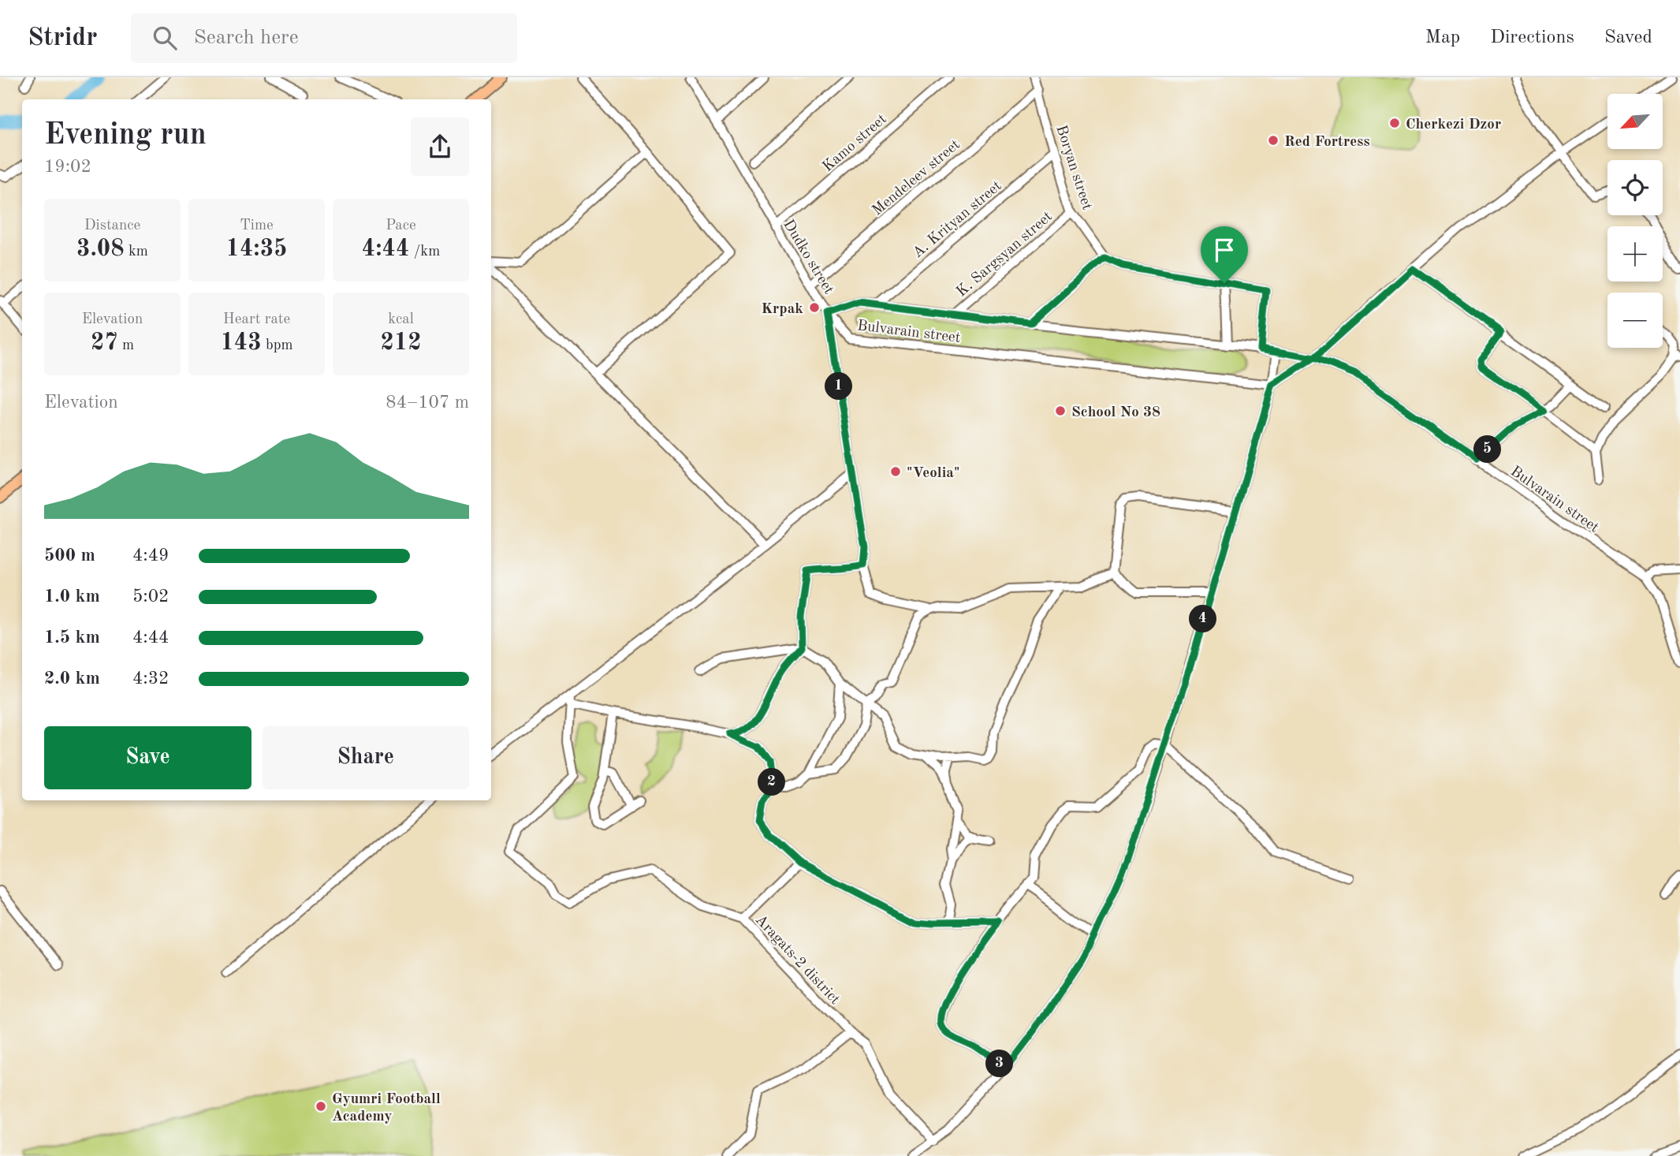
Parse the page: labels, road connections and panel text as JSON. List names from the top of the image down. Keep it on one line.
{"streets":{"street":["Kamo street","Boryan street","Mendeleev street","A. Krityan street","K. Sargsyan street","Dudko street","Bulvarain street","Aragats-2 district"]},"crossings":[["Kamo street","Dudko street"],["Boryan street","Mendeleev street"],["Boryan street","A. Krityan street"],["Boryan street","K. Sargsyan street"],["Mendeleev street","Dudko street"],["A. Krityan street","Bulvarain street"],["K. Sargsyan street","Bulvarain street"],["Dudko street","Bulvarain street"]],"places":["Cherkezi Dzor","Red Fortress","Krpak","School No 38","\"Veolia\"","Gyumri Football Academy"],"north":"bottom left","page":{"header":"Stridr","search":"Search here","nav":["Map","Directions","Saved"],"map_buttons":["+","−"],"heading":["Evening run","19:02"],"stats":[["Distance","3.08 km"],["Time","14:35"],["Pace","4:44 /km"],["Elevation","27 m"],["Heart rate","143 bpm"],["kcal","212"]],"pins":["1","5","4","2","3"],"chart":["Elevation","84–107 m"],"list":[{"name":"500 m","note":"4:49"},{"name":"1.0 km","note":"5:02"},{"name":"1.5 km","note":"4:44"},{"name":"2.0 km","note":"4:32"}],"buttons":["Save","Share"]}}
